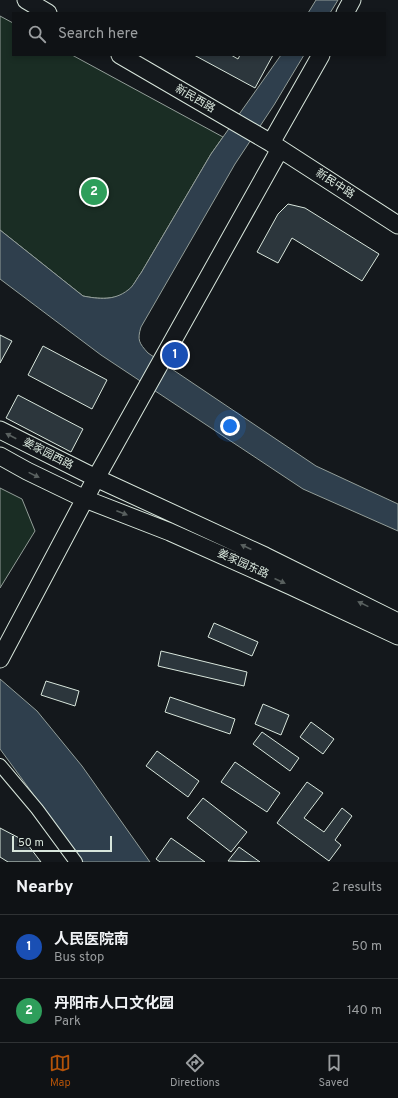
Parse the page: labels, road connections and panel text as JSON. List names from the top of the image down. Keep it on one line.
{"streets":{"street":["新民西路","新民中路","姜家园西路","姜家园东路"]},"crossings":[["新民西路","新民中路"],["姜家园西路","姜家园东路"]],"scale_bar":"50 m","page":{"search":"Search here","pins":["2","1"],"scale":"50 m","heading":["Nearby","2 results"],"list":[{"mark":"1","name":"人民医院南","note":"Bus stop","value":"50 m"},{"mark":"2","name":"丹阳市人口文化园","note":"Park","value":"140 m"}],"nav":["Map","Directions","Saved"]}}
